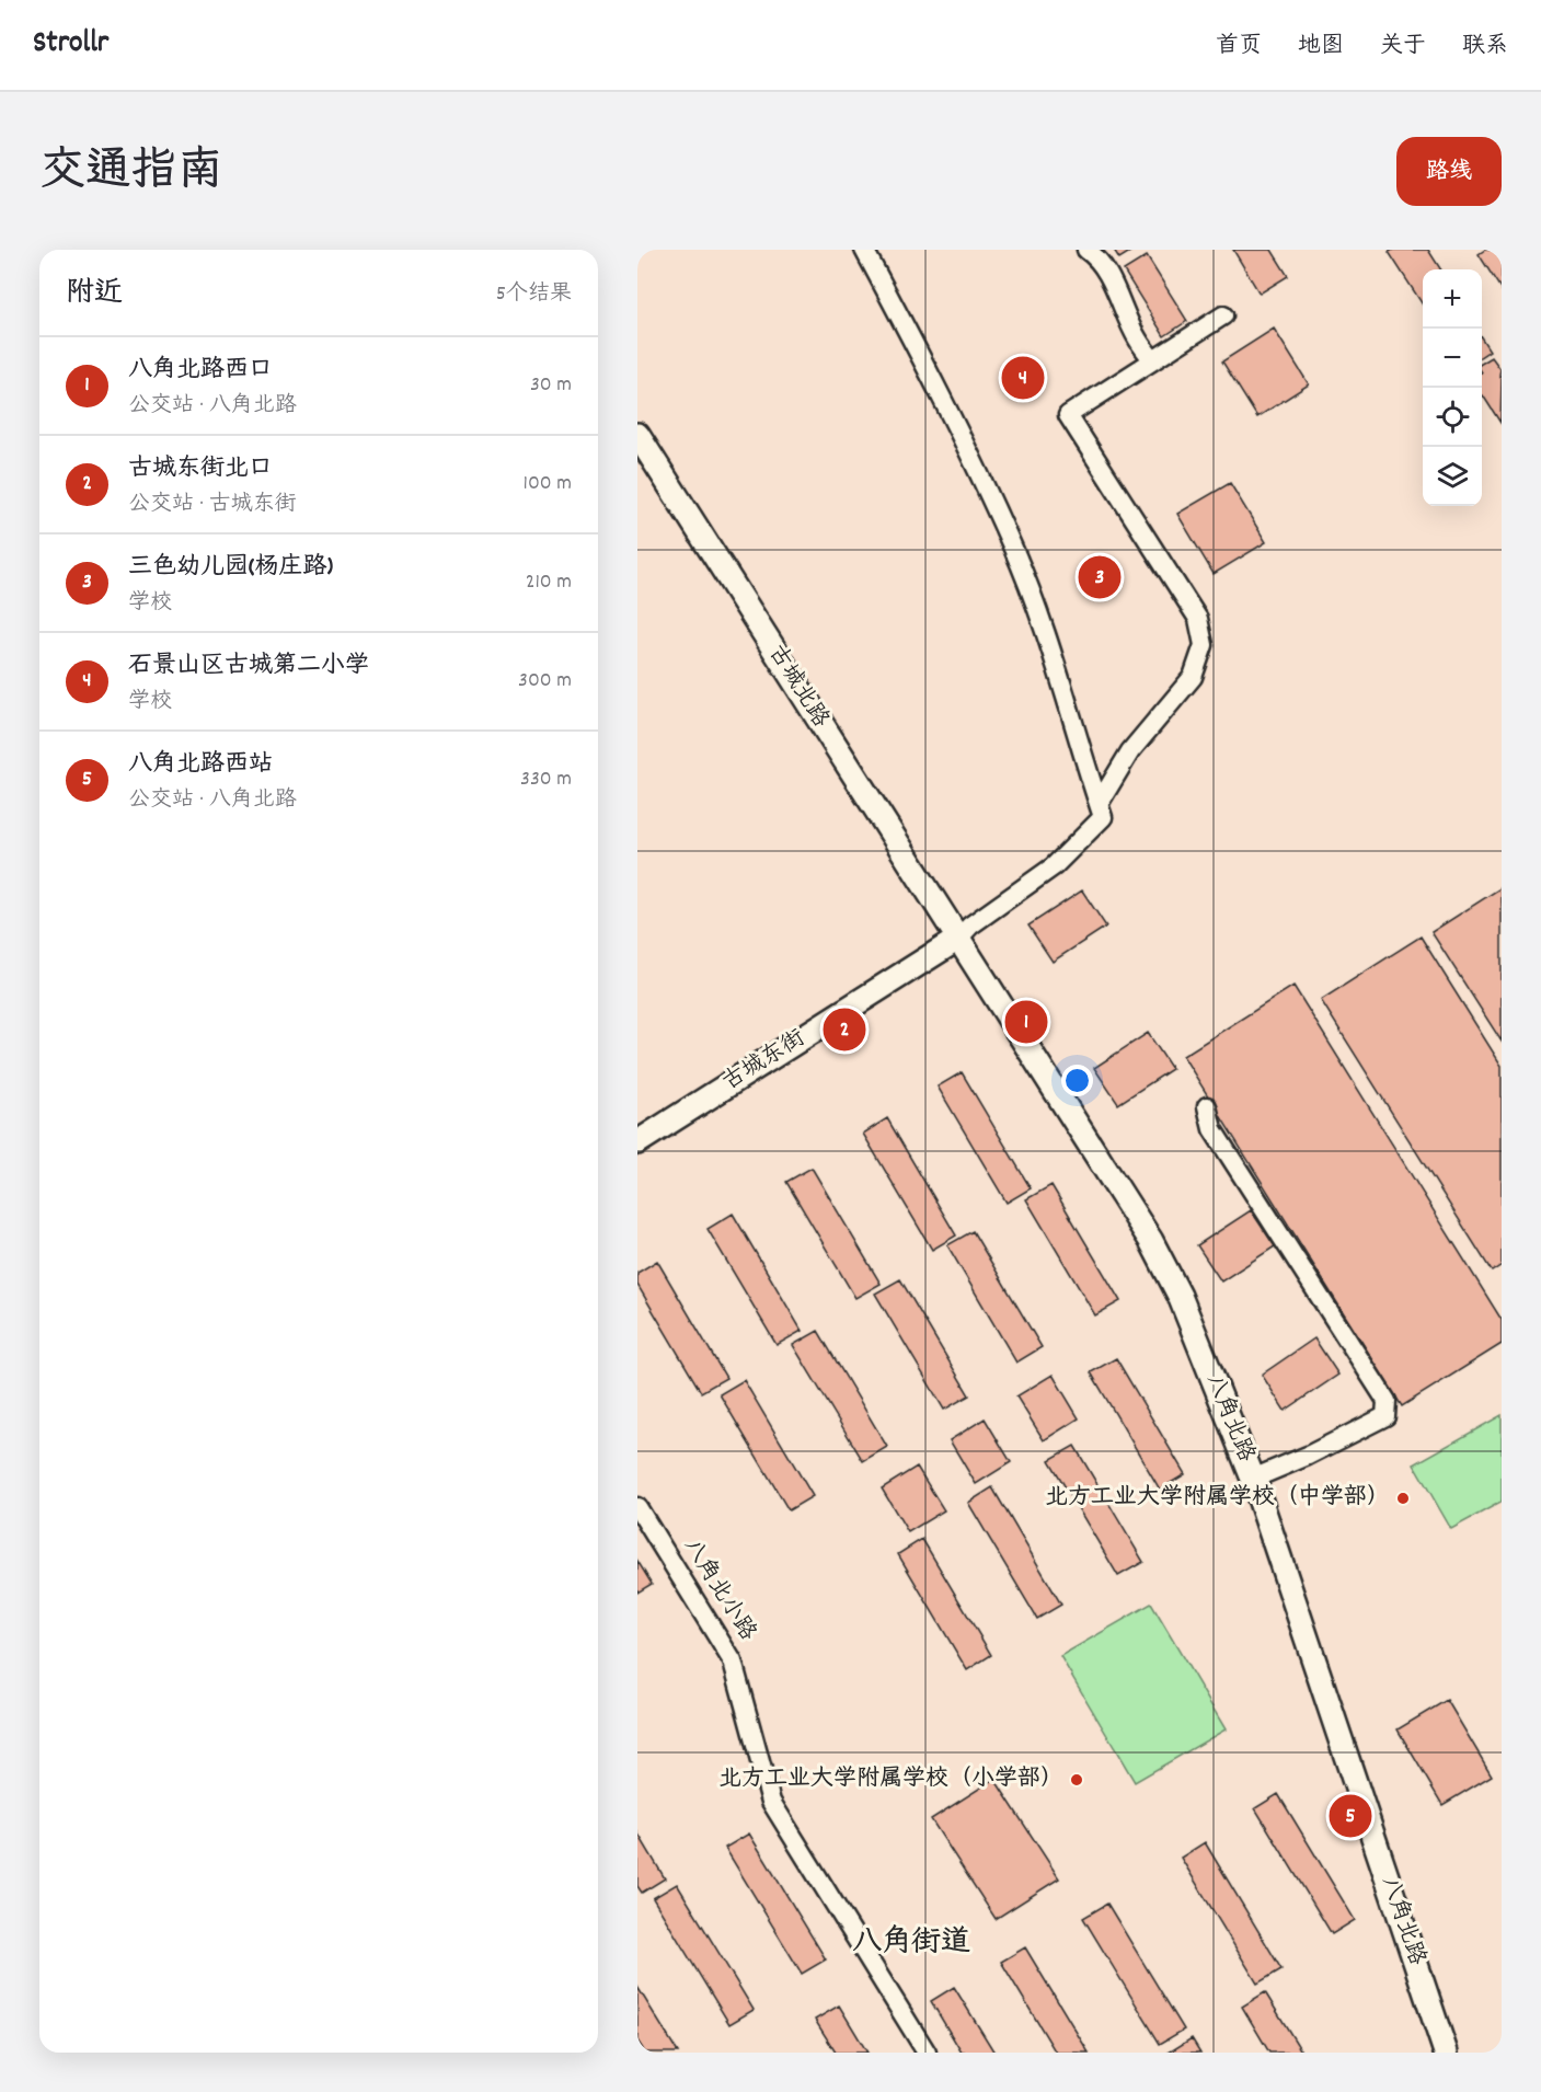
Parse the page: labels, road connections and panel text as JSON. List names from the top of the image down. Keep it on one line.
{"streets":{"street":["古城北路","古城东街","八角北路","八角北小路"]},"crossings":[["古城北路","古城东街"],["古城北路","八角北路"],["古城东街","八角北路"]],"districts":["八角街道"],"places":["北方工业大学附属学校（中学部）","北方工业大学附属学校（小学部）"],"page":{"header":"Strollr","nav":["首页","地图","关于","联系"],"title":"交通指南","buttons":"路线","heading":["附近","5个结果"],"map_buttons":["+","−"],"list":[{"mark":"1","name":"八角北路西口","note":"公交站 · 八角北路","value":"30 m"},{"mark":"2","name":"古城东街北口","note":"公交站 · 古城东街","value":"100 m"},{"mark":"3","name":"三色幼儿园(杨庄路)","note":"学校","value":"210 m"},{"mark":"4","name":"石景山区古城第二小学","note":"学校","value":"300 m"},{"mark":"5","name":"八角北路西站","note":"公交站 · 八角北路","value":"330 m"}],"pins":["4","3","1","2","5"]}}
